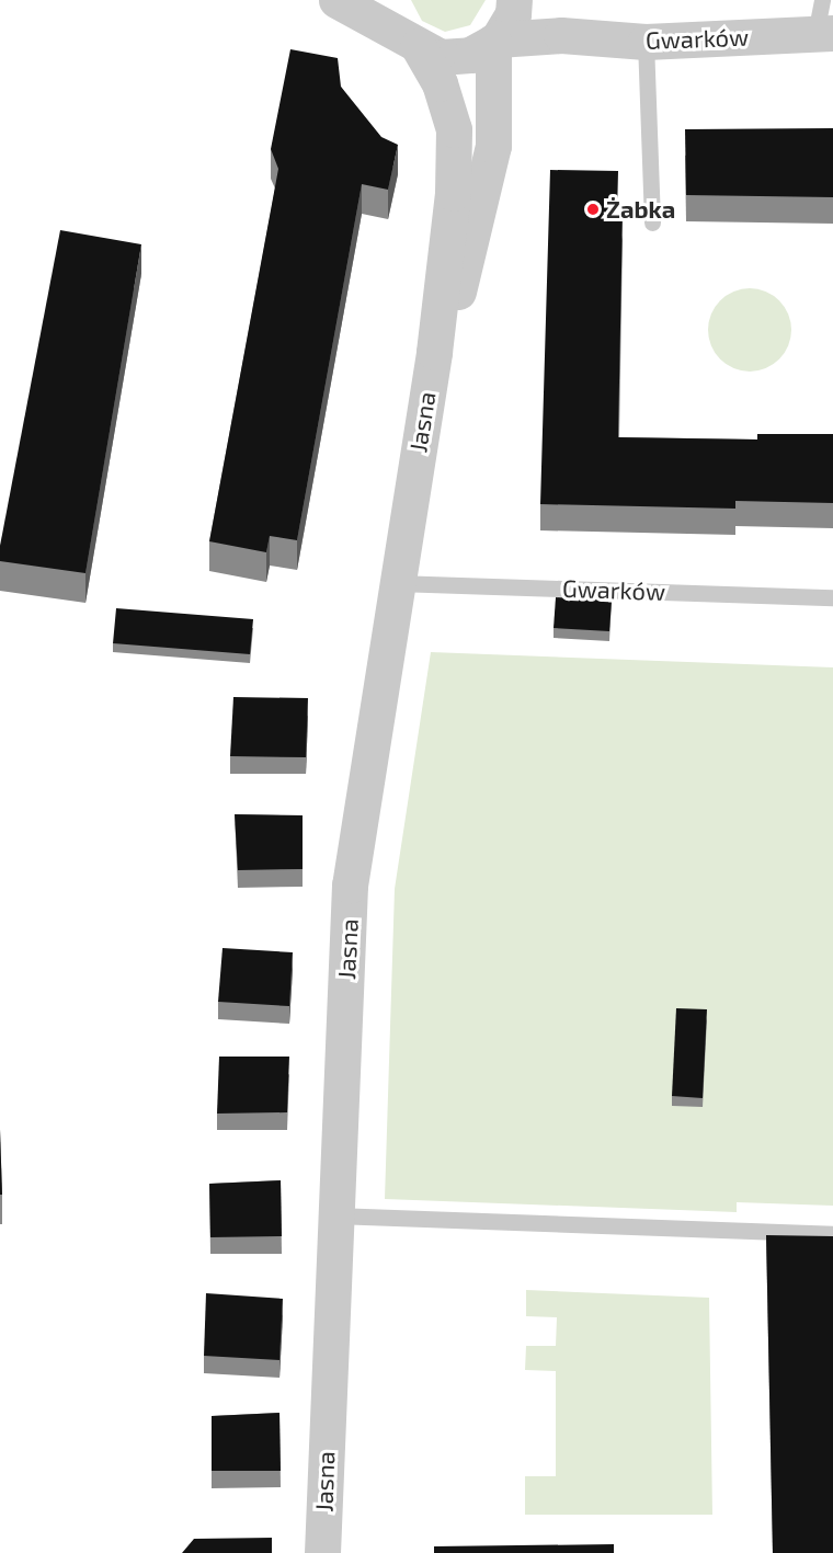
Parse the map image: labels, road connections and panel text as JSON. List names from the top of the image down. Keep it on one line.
{"streets":{"street":["Gwarków","Jasna"]},"crossings":[["Gwarków","Jasna"]],"places":["Żabka"]}
